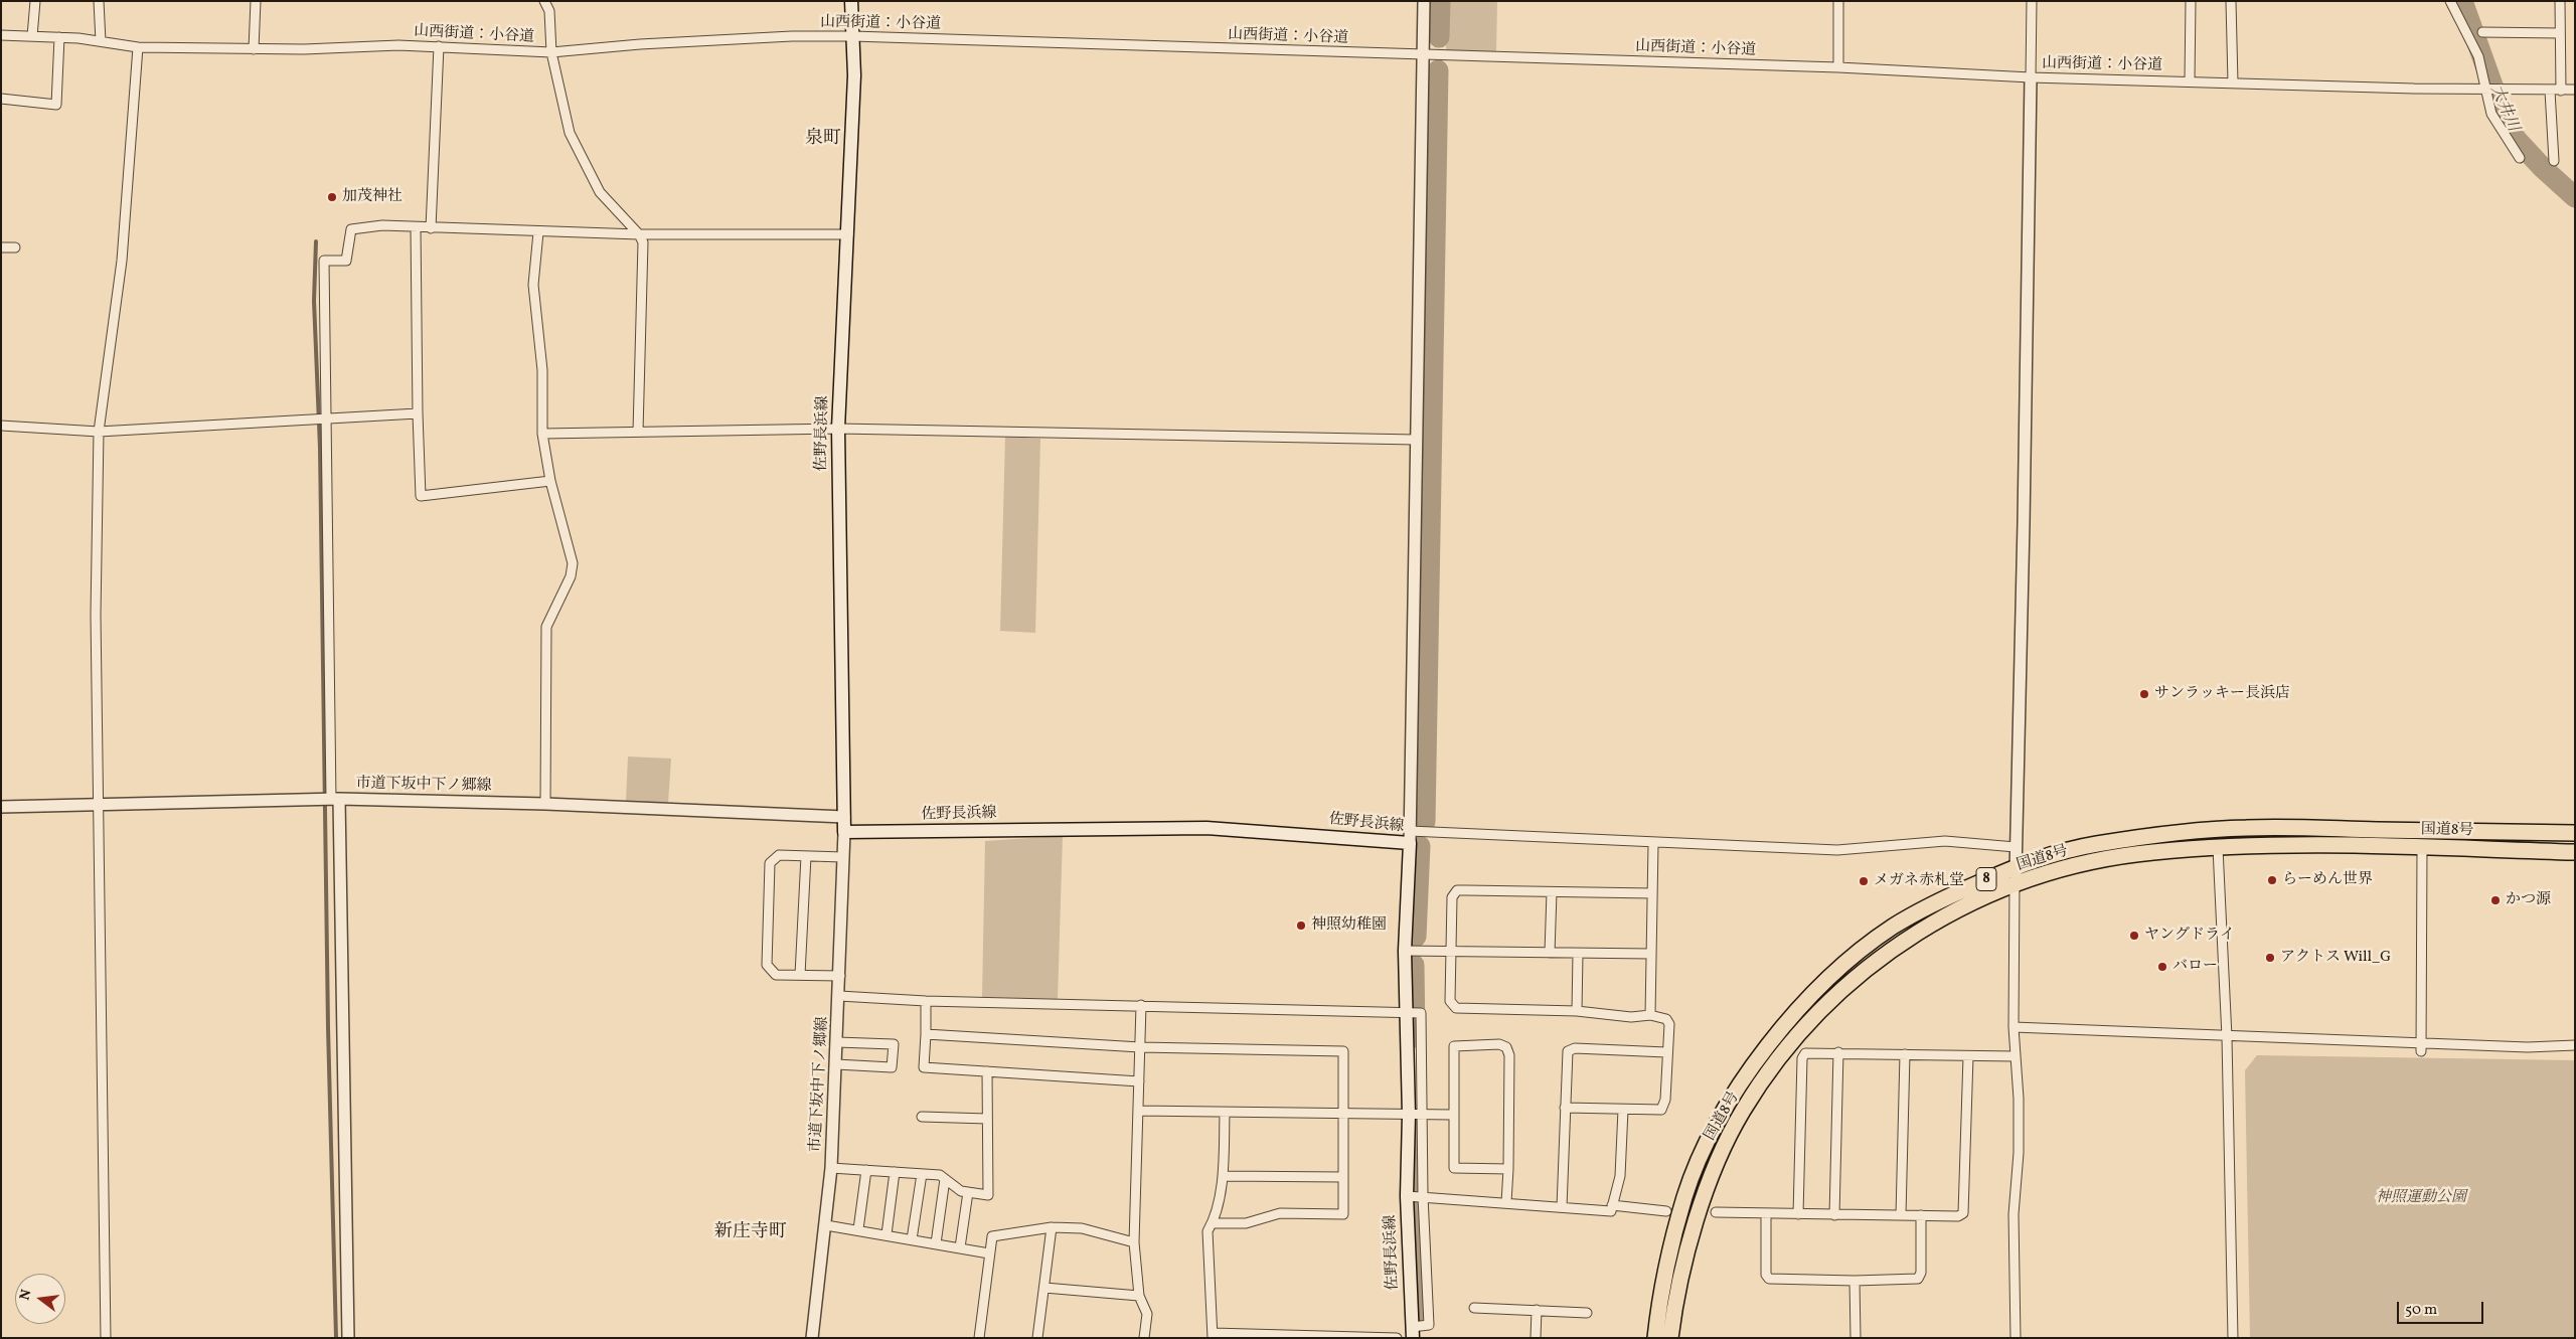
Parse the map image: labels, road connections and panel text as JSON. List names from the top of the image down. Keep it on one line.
{"streets":{"highway":["国道8号","8"],"main road":["佐野長浜線"],"street":["山西街道：小谷道","市道下坂中下ノ郷線"]},"crossings":[["山西街道：小谷道","佐野長浜線"],["佐野長浜線","市道下坂中下ノ郷線"]],"districts":["泉町","新庄寺町"],"water":["大井川"],"parks":["神照運動公園"],"places":["加茂神社","サンラッキー長浜店","らーめん世界","メガネ赤札堂","かつ源","神照幼稚園","ヤングドライ","アクトス Will_G","バロー"],"scale_bar":"50 m","north":"left"}
